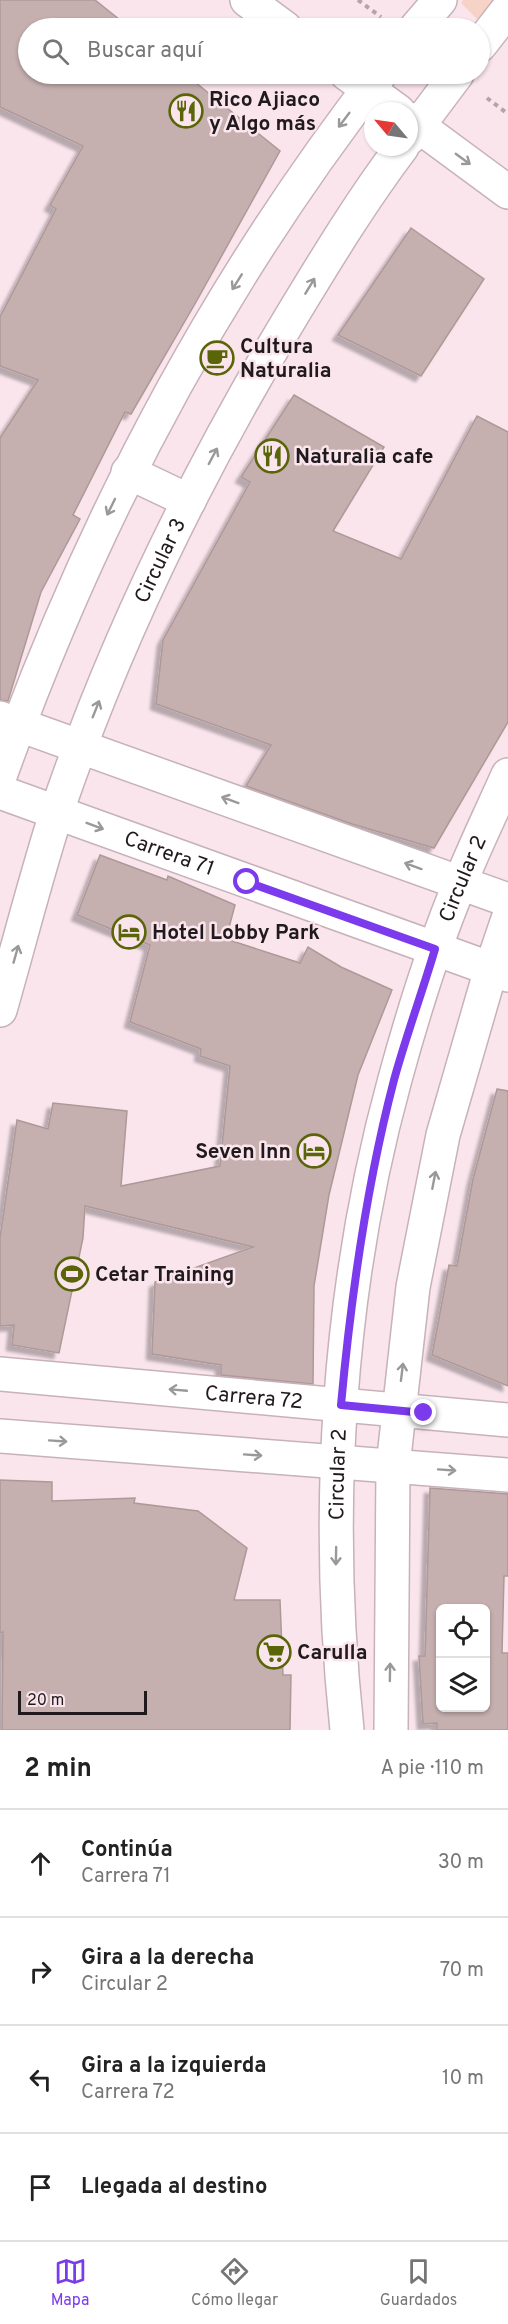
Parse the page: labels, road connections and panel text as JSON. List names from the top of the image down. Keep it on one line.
{"streets":{"street":["Circular 3","Carrera 71","Circular 2","Carrera 72"]},"crossings":[["Circular 3","Carrera 71"],["Carrera 71","Circular 2"],["Circular 2","Carrera 72"]],"places":{"restaurant":["Rico Ajiaco y Algo más","Naturalia cafe"],"cafe":["Cultura Naturalia"],"hotel":["Hotel Lobby Park","Seven Inn"],"sports":["Cetar Training"],"supermarket":["Carulla"]},"scale_bar":"20 m","north":"top left","page":{"search":"Buscar aquí","scale":"20 m","heading":["2 min","A pie · 110 m"],"list":[["Continúa","Carrera 71","30 m"],["Gira a la derecha","Circular 2","70 m"],["Gira a la izquierda","Carrera 72","10 m"],"Llegada al destino"],"nav":["Mapa","Cómo llegar","Guardados"]}}
